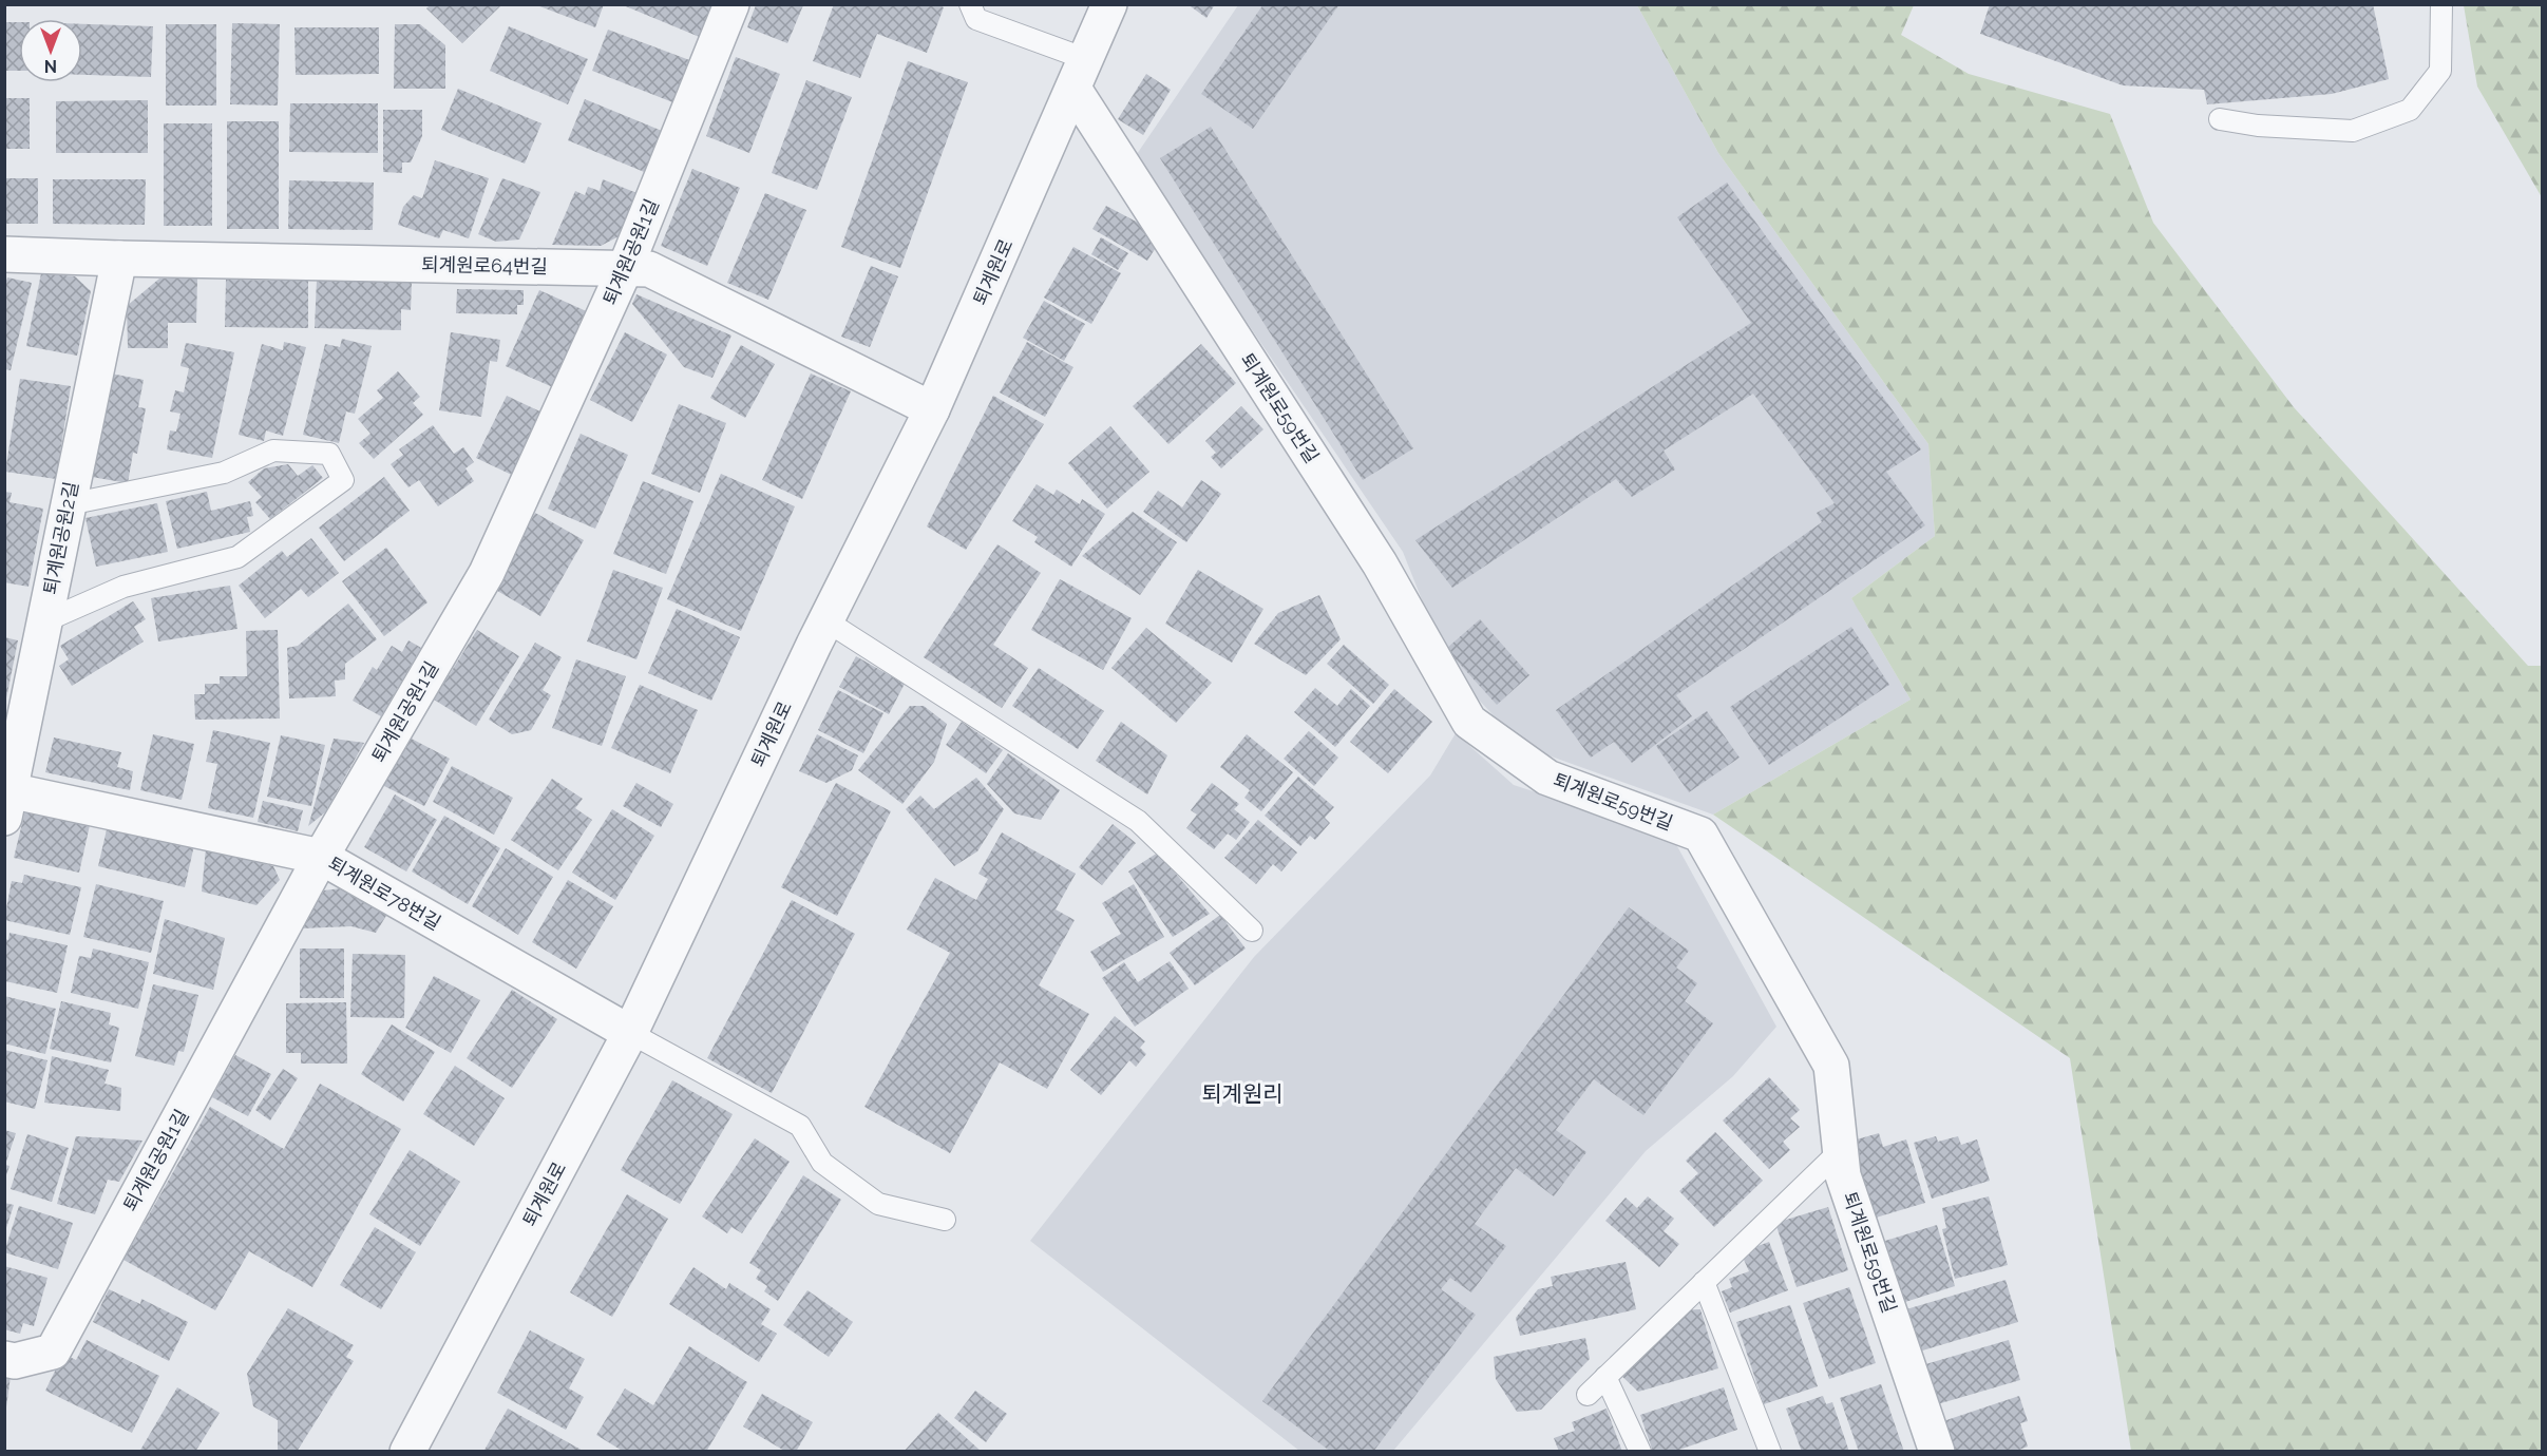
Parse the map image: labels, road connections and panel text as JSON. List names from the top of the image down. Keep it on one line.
{"streets":{"street":["퇴계원공원1길","퇴계원로64번길","퇴계원로","퇴계원로59번길","퇴계원공원2길","퇴계원로78번길"]},"crossings":[["퇴계원공원1길","퇴계원로64번길"],["퇴계원공원1길","퇴계원로78번길"],["퇴계원로64번길","퇴계원로"],["퇴계원로64번길","퇴계원공원2길"],["퇴계원로","퇴계원로59번길"],["퇴계원로","퇴계원로78번길"],["퇴계원공원2길","퇴계원로78번길"]],"districts":["퇴계원리"],"north":"bottom"}
